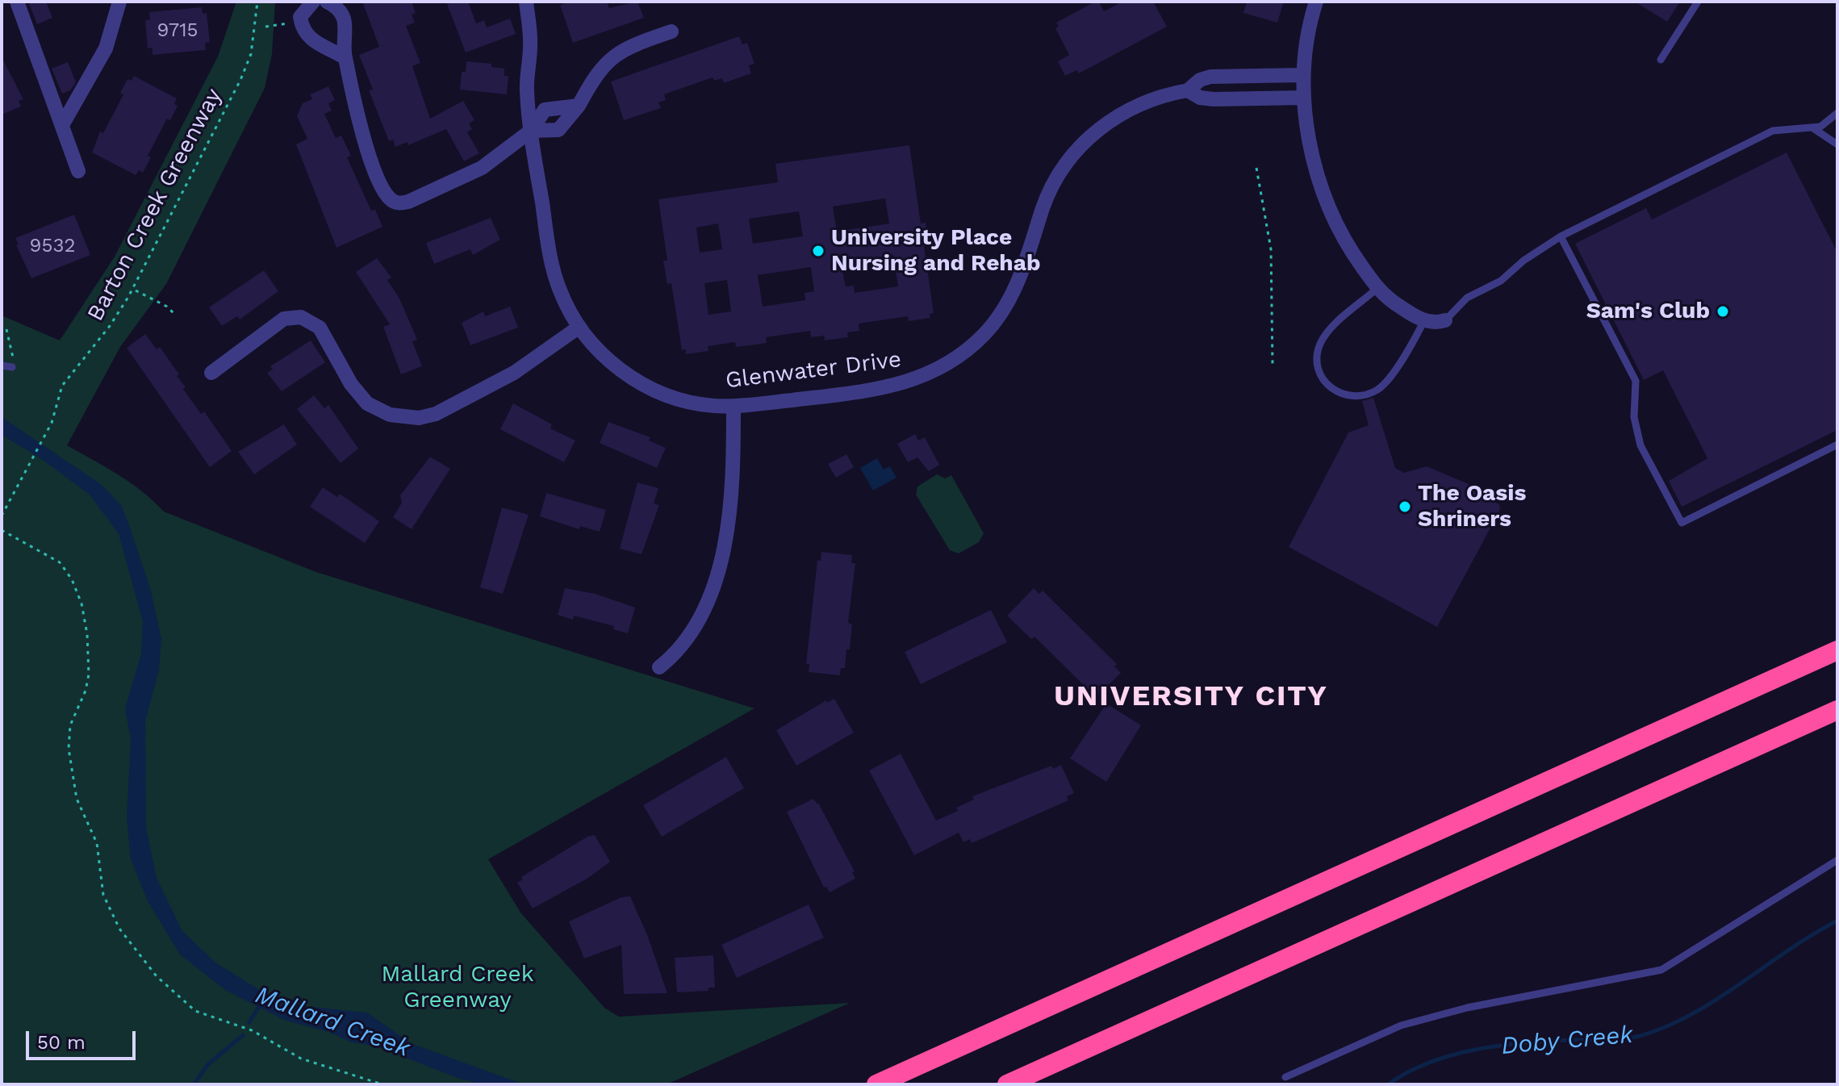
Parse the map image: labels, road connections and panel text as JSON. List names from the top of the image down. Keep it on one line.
{"streets":{"street":["Glenwater Drive"],"path":["Barton Creek Greenway"]},"districts":["UNIVERSITY CITY"],"water":["Mallard Creek","Doby Creek"],"parks":["Mallard Creek Greenway"],"places":["University Place Nursing and Rehab","Sam's Club","The Oasis Shriners"],"house_numbers":["9715","9532"],"scale_bar":"50 m"}
